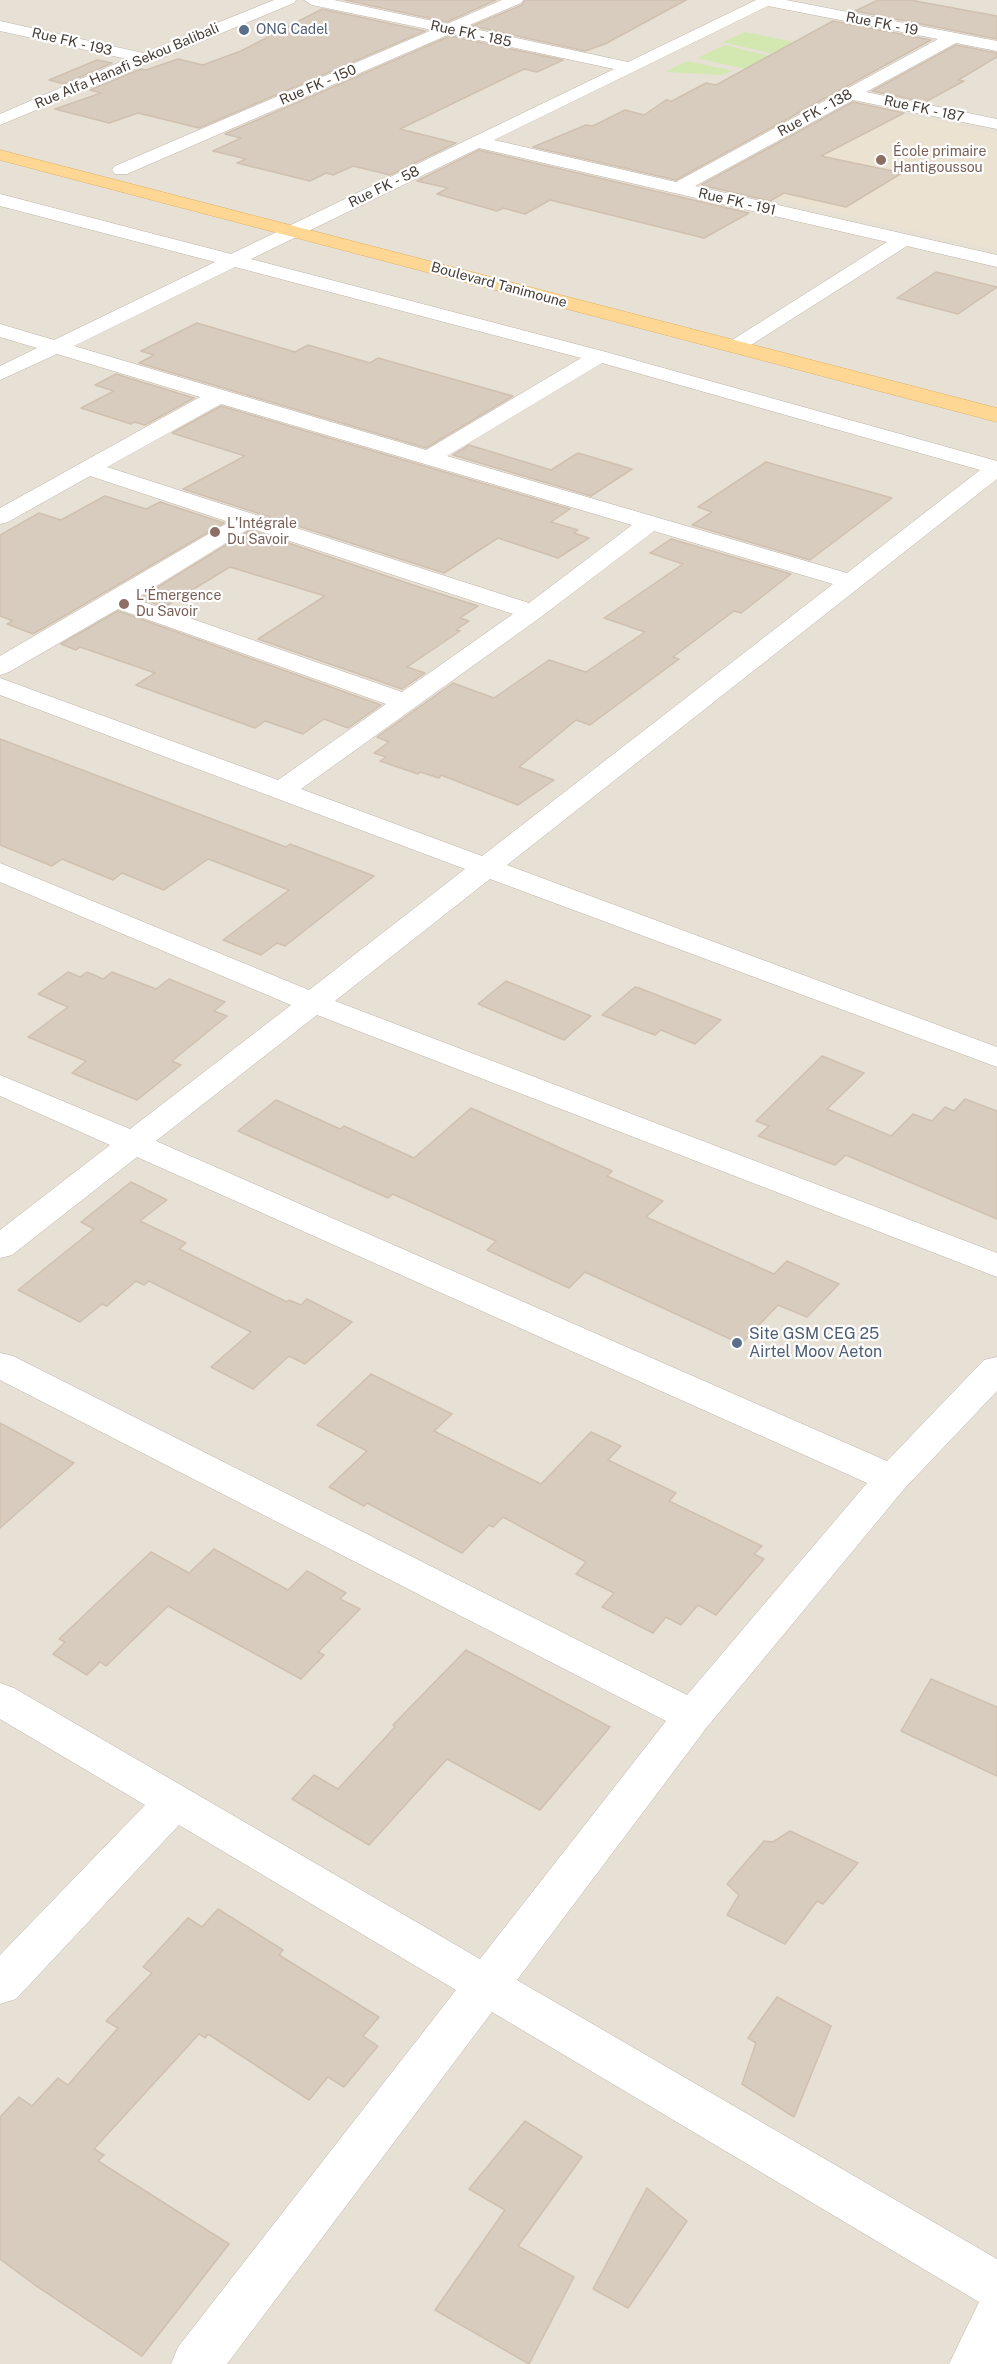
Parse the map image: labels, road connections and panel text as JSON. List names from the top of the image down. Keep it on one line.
{"streets":{"main road":["Boulevard Tanimoune"],"street":["Rue FK - 19","Rue FK - 185","Rue FK - 193","Rue Alfa Hanafi Sekou Balibali","Rue FK - 150","Rue FK - 187","Rue FK - 138","Rue FK - 58","Rue FK - 191"]},"crossings":[["Rue FK - 19","Rue FK - 138"],["Rue FK - 19","Rue FK - 58"],["Rue FK - 185","Rue FK - 150"],["Rue FK - 185","Rue FK - 58"],["Rue FK - 193","Rue Alfa Hanafi Sekou Balibali"],["Rue FK - 150","Boulevard Tanimoune"],["Rue FK - 187","Rue FK - 138"],["Rue FK - 138","Rue FK - 191"],["Rue FK - 58","Rue FK - 191"],["Rue FK - 58","Boulevard Tanimoune"]],"places":["ONG Cadel","École primaire Hantigoussou","L'Intégrale Du Savoir","L'Émergence Du Savoir","Site GSM CEG 25 Airtel Moov Aeton"]}
